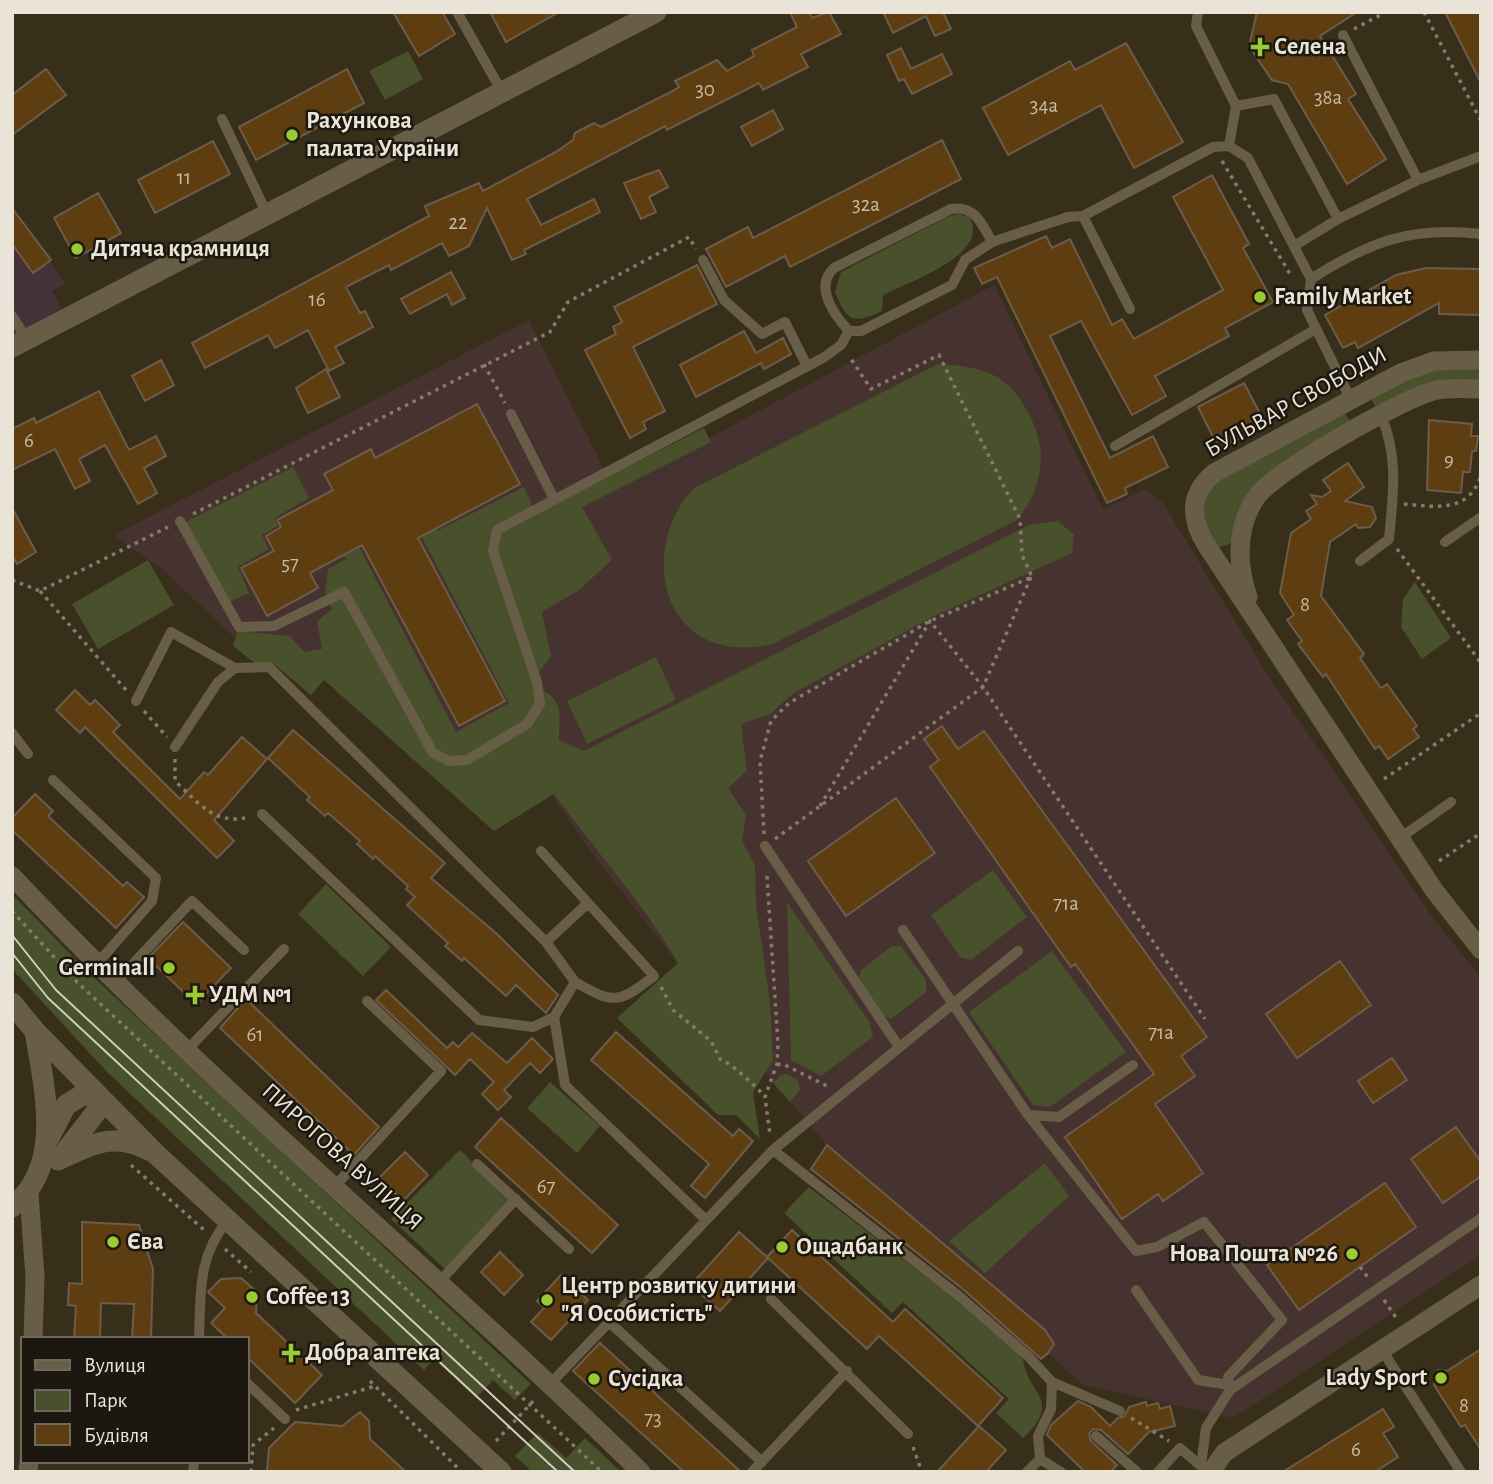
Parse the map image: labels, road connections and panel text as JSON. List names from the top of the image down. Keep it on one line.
{"streets":{"street":["БУЛЬВАР СВОБОДИ","ПИРОГОВА ВУЛИЦЯ"]},"places":{"health":["Селена","УДМ №1","Добра аптека"],"other":["Рахункова палата України","Дитяча крамниця","Family Market","Germinall","Єва","Ощадбанк","Нова Пошта №26","Coffee 13","Центр розвитку дитини \"Я Особистість\"","Lady Sport","Сусідка"]},"house_numbers":["30","38а","34а","11","32а","22","16","6","9","57","8","71а","71а","61","67","8","73","6"],"legend":["Вулиця","Парк","Будівля"]}
